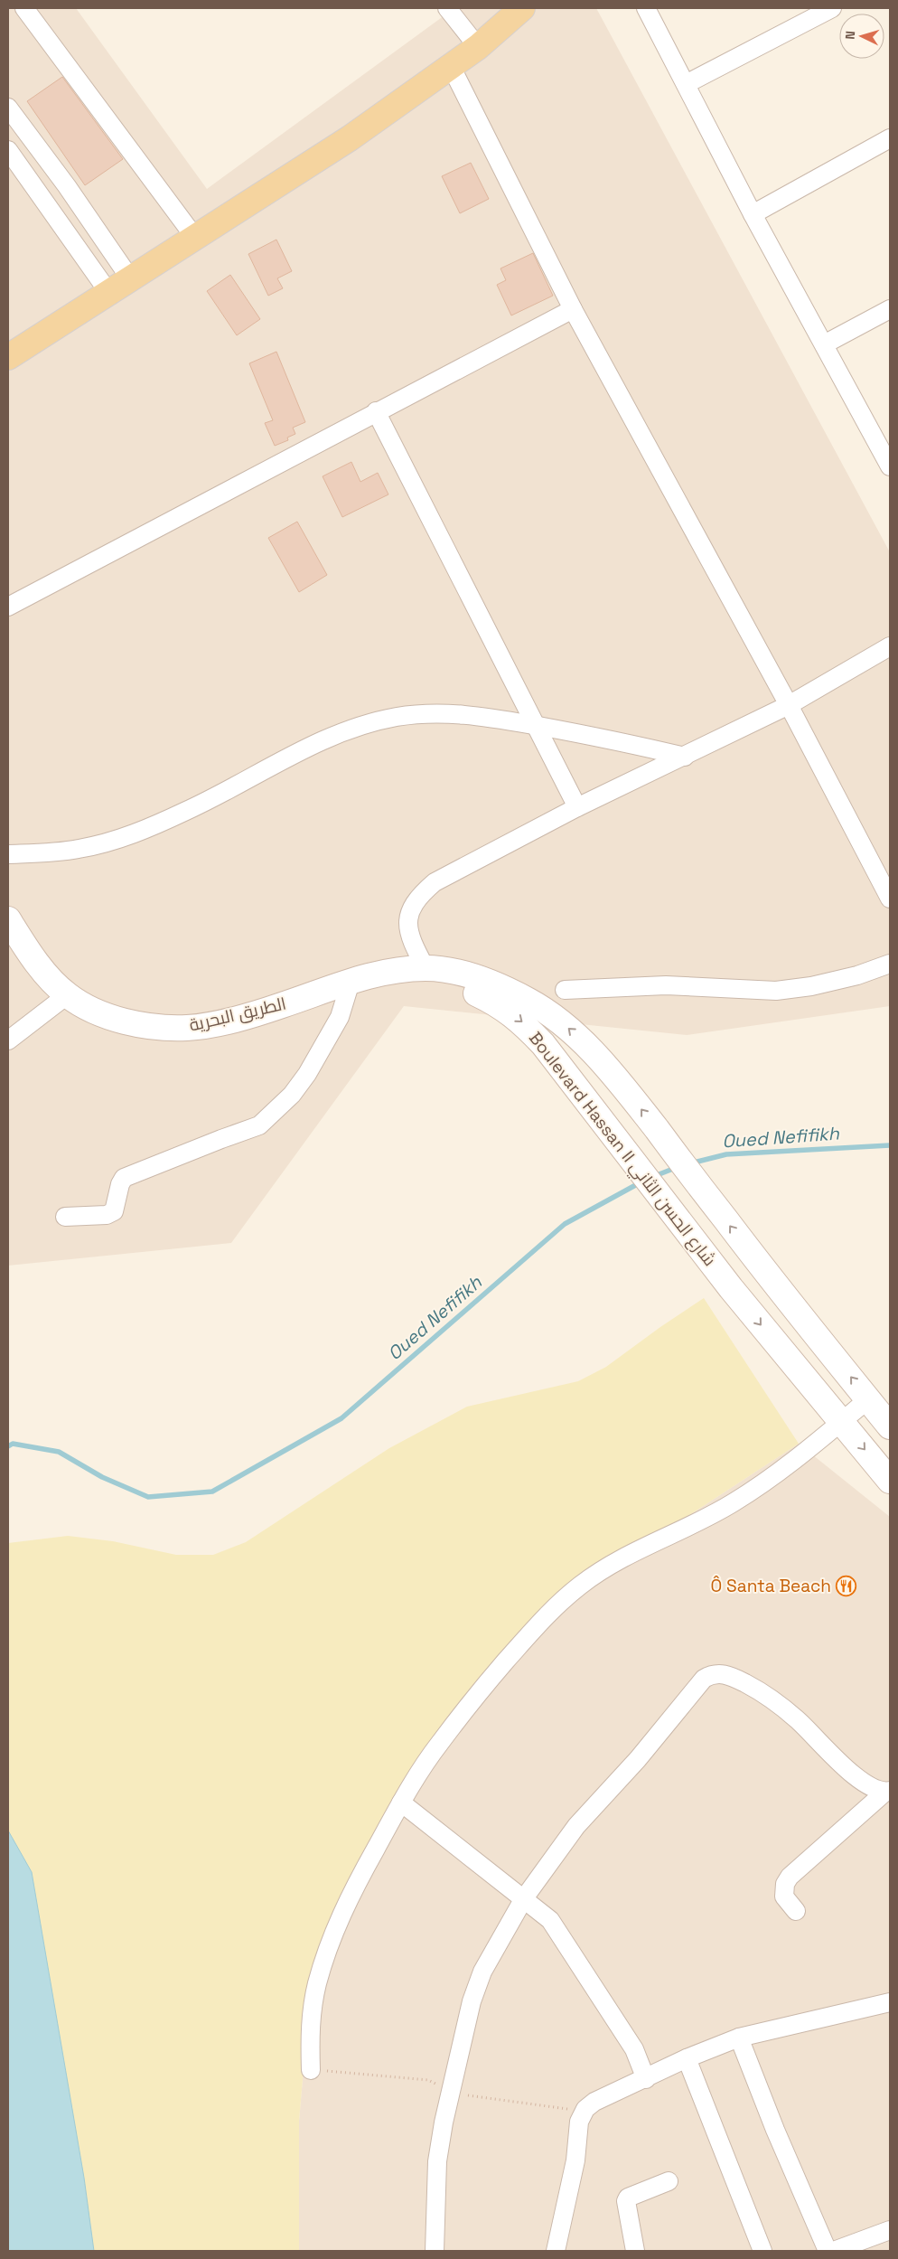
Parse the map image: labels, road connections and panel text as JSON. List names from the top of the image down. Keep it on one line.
{"streets":{"main road":["الطريق البحرية","Boulevard Hassan II شارع الحسن الثاني"]},"crossings":[["الطريق البحرية","Boulevard Hassan II شارع الحسن الثاني"]],"water":["Oued Nefifikh"],"places":{"restaurant":["Ô Santa Beach"]},"north":"left"}
